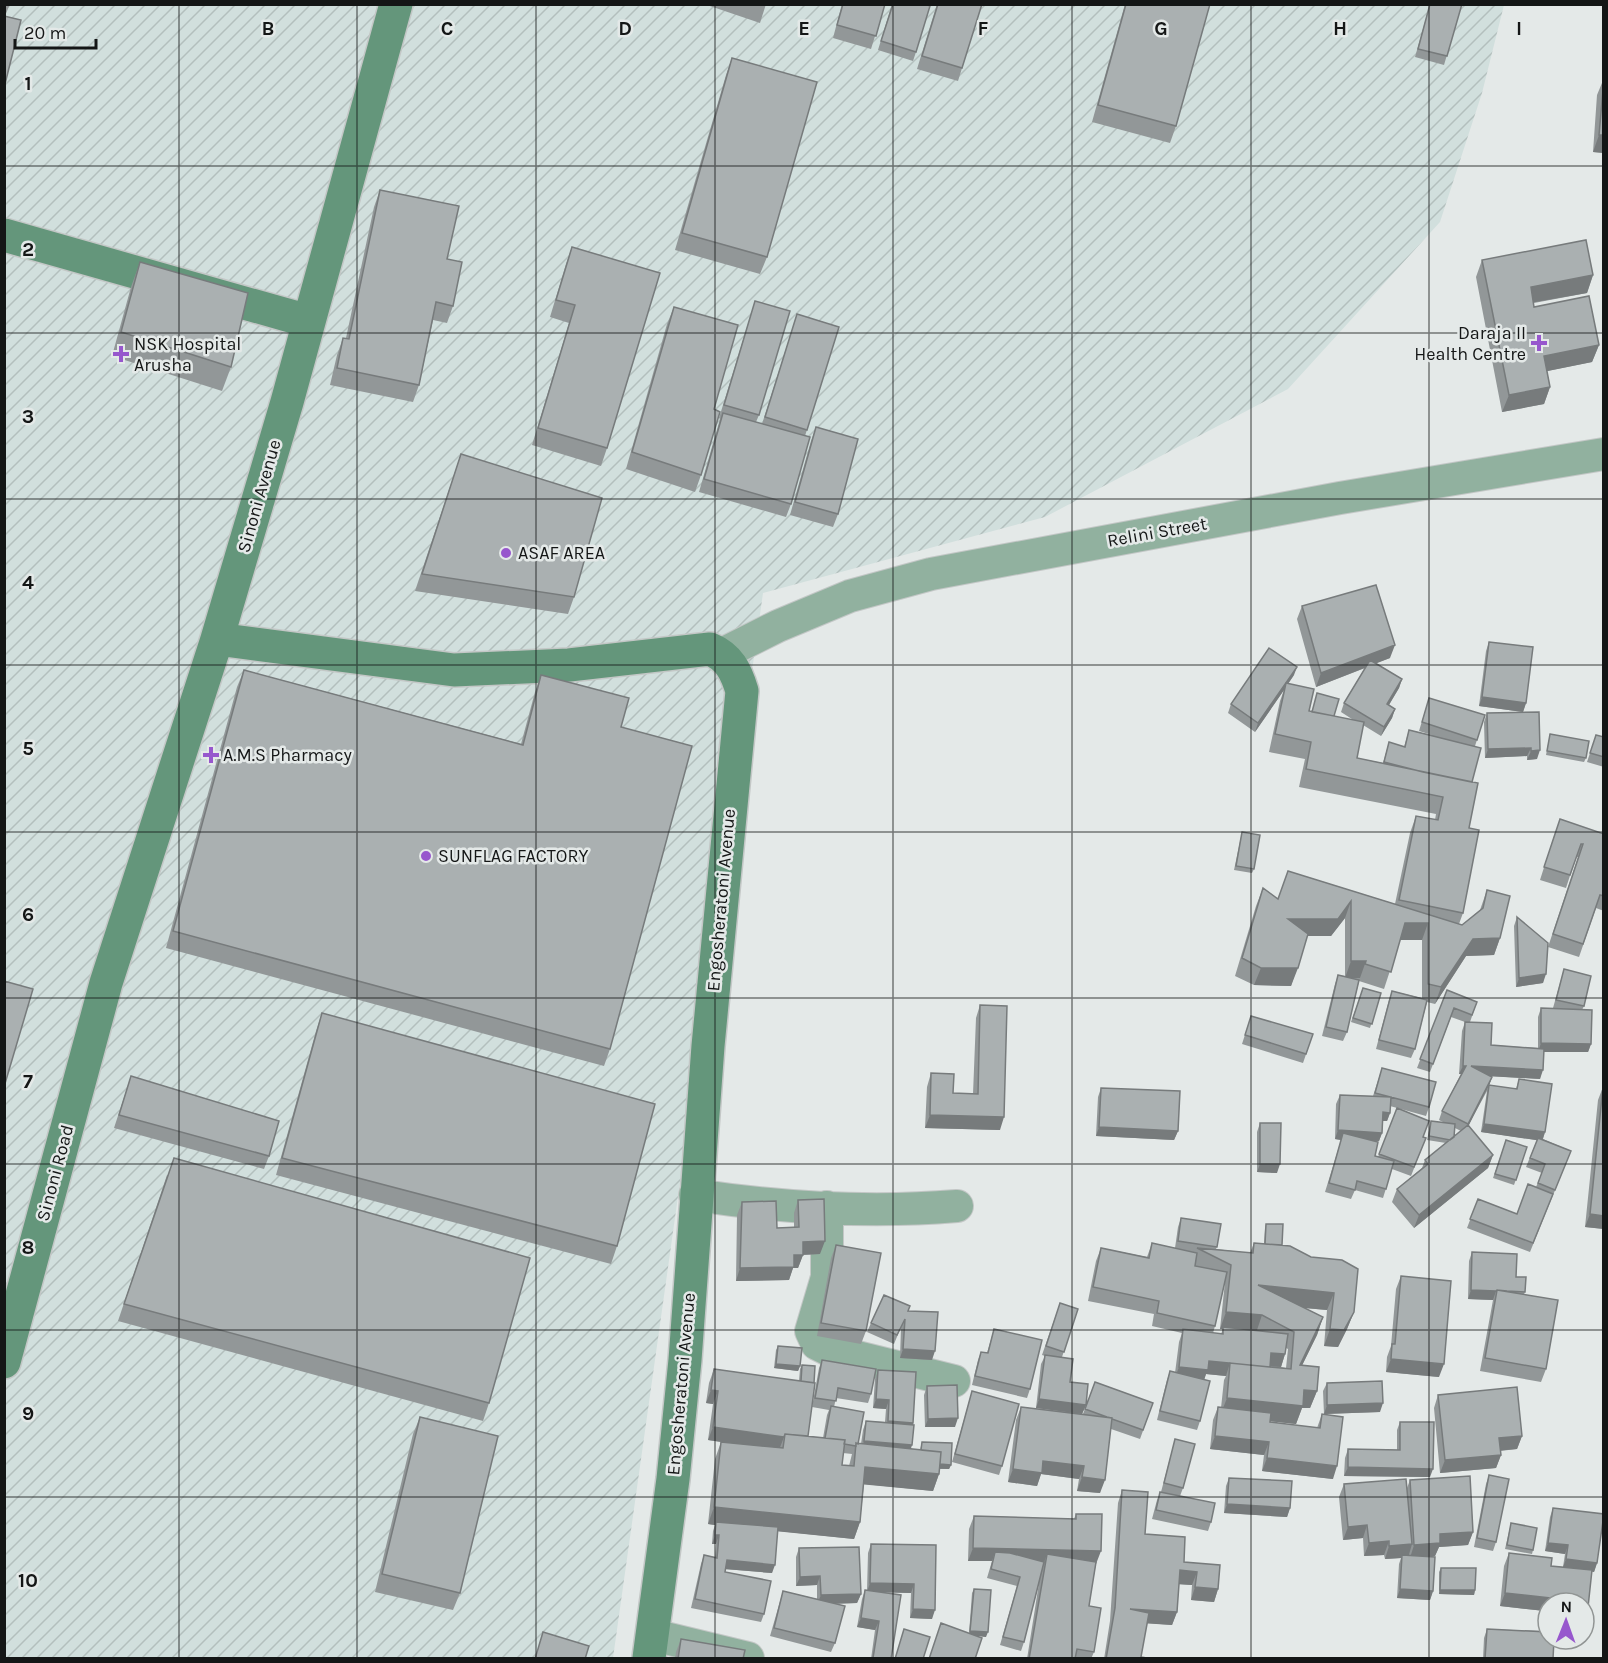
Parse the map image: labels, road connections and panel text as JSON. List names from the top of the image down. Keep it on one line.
{"streets":{"street":["Sinoni Avenue","Relini Street","Engosheratoni Avenue","Sinoni Road"]},"crossings":[["Sinoni Avenue","Sinoni Road"],["Relini Street","Engosheratoni Avenue"]],"places":{"health":["Daraja II Health Centre","NSK Hospital Arusha","A.M.S Pharmacy"],"other":["ASAF AREA","SUNFLAG FACTORY"]},"scale_bar":"20 m","north":"top","grid":{"columns":["B","C","D","E","F","G","H","I"],"rows":["1","2","3","4","5","6","7","8","9","10"]}}
